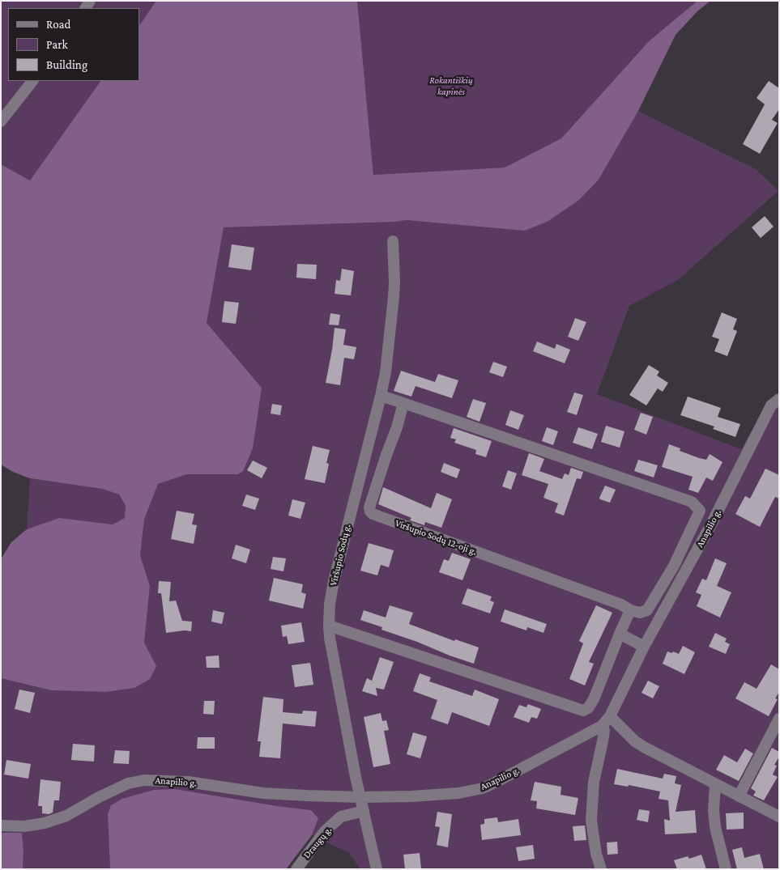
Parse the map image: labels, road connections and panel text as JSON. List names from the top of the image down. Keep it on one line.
{"streets":{"street":["Anapilio g.","Viršupio Sodų 12-oji g.","Viršupio Sodų g.","Draugų g."]},"crossings":[["Anapilio g.","Viršupio Sodų g."],["Viršupio Sodų g.","Draugų g."]],"parks":["Rokantiškių kapinės"],"legend":["Road","Park","Building"]}
